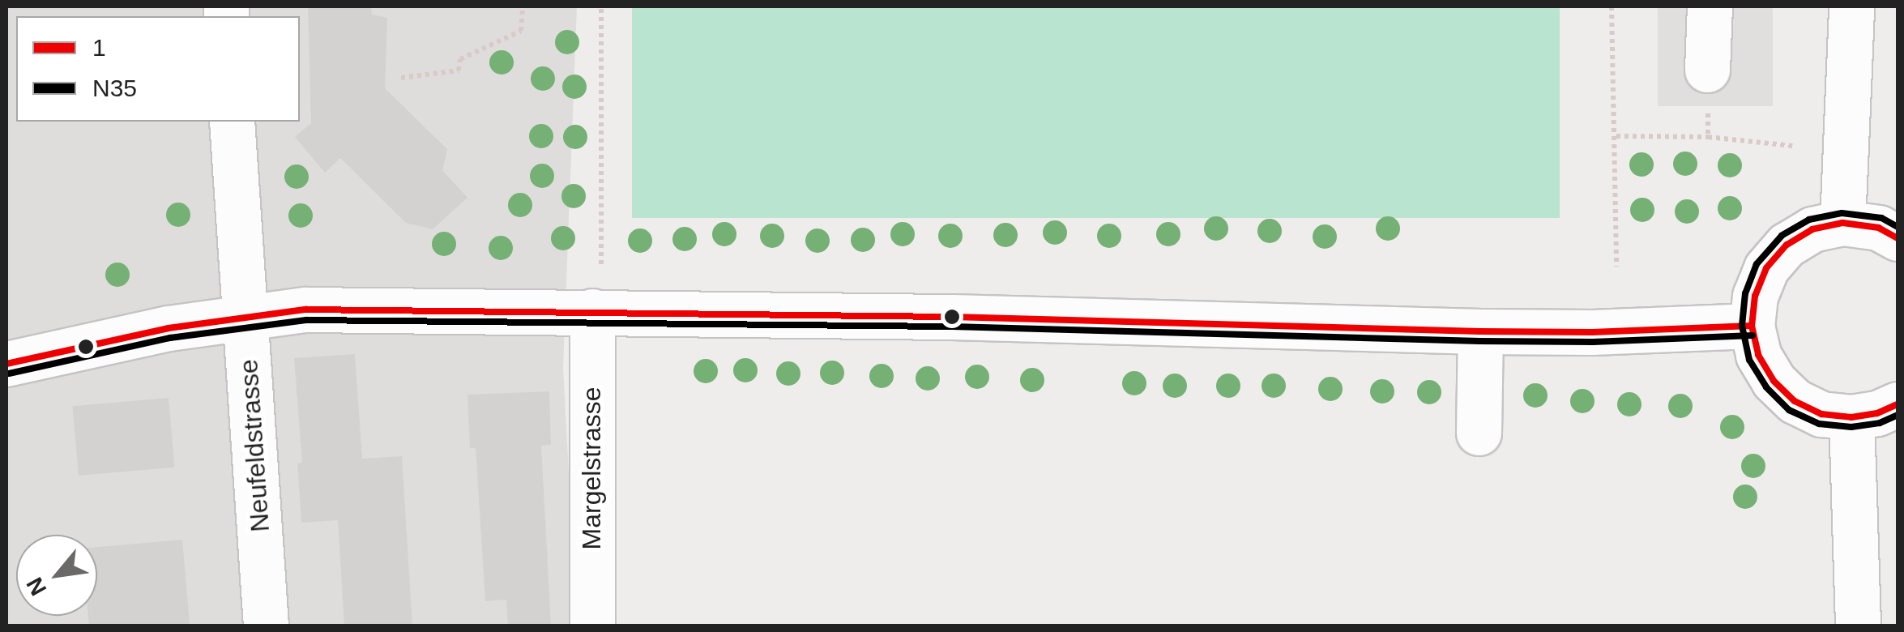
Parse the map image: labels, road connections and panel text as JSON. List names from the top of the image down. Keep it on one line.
{"streets":{"street":["Neufeldstrasse","Margelstrasse"]},"lines":["transit line N35","transit line 1"],"legend":["1","N35"],"north":"bottom left"}
